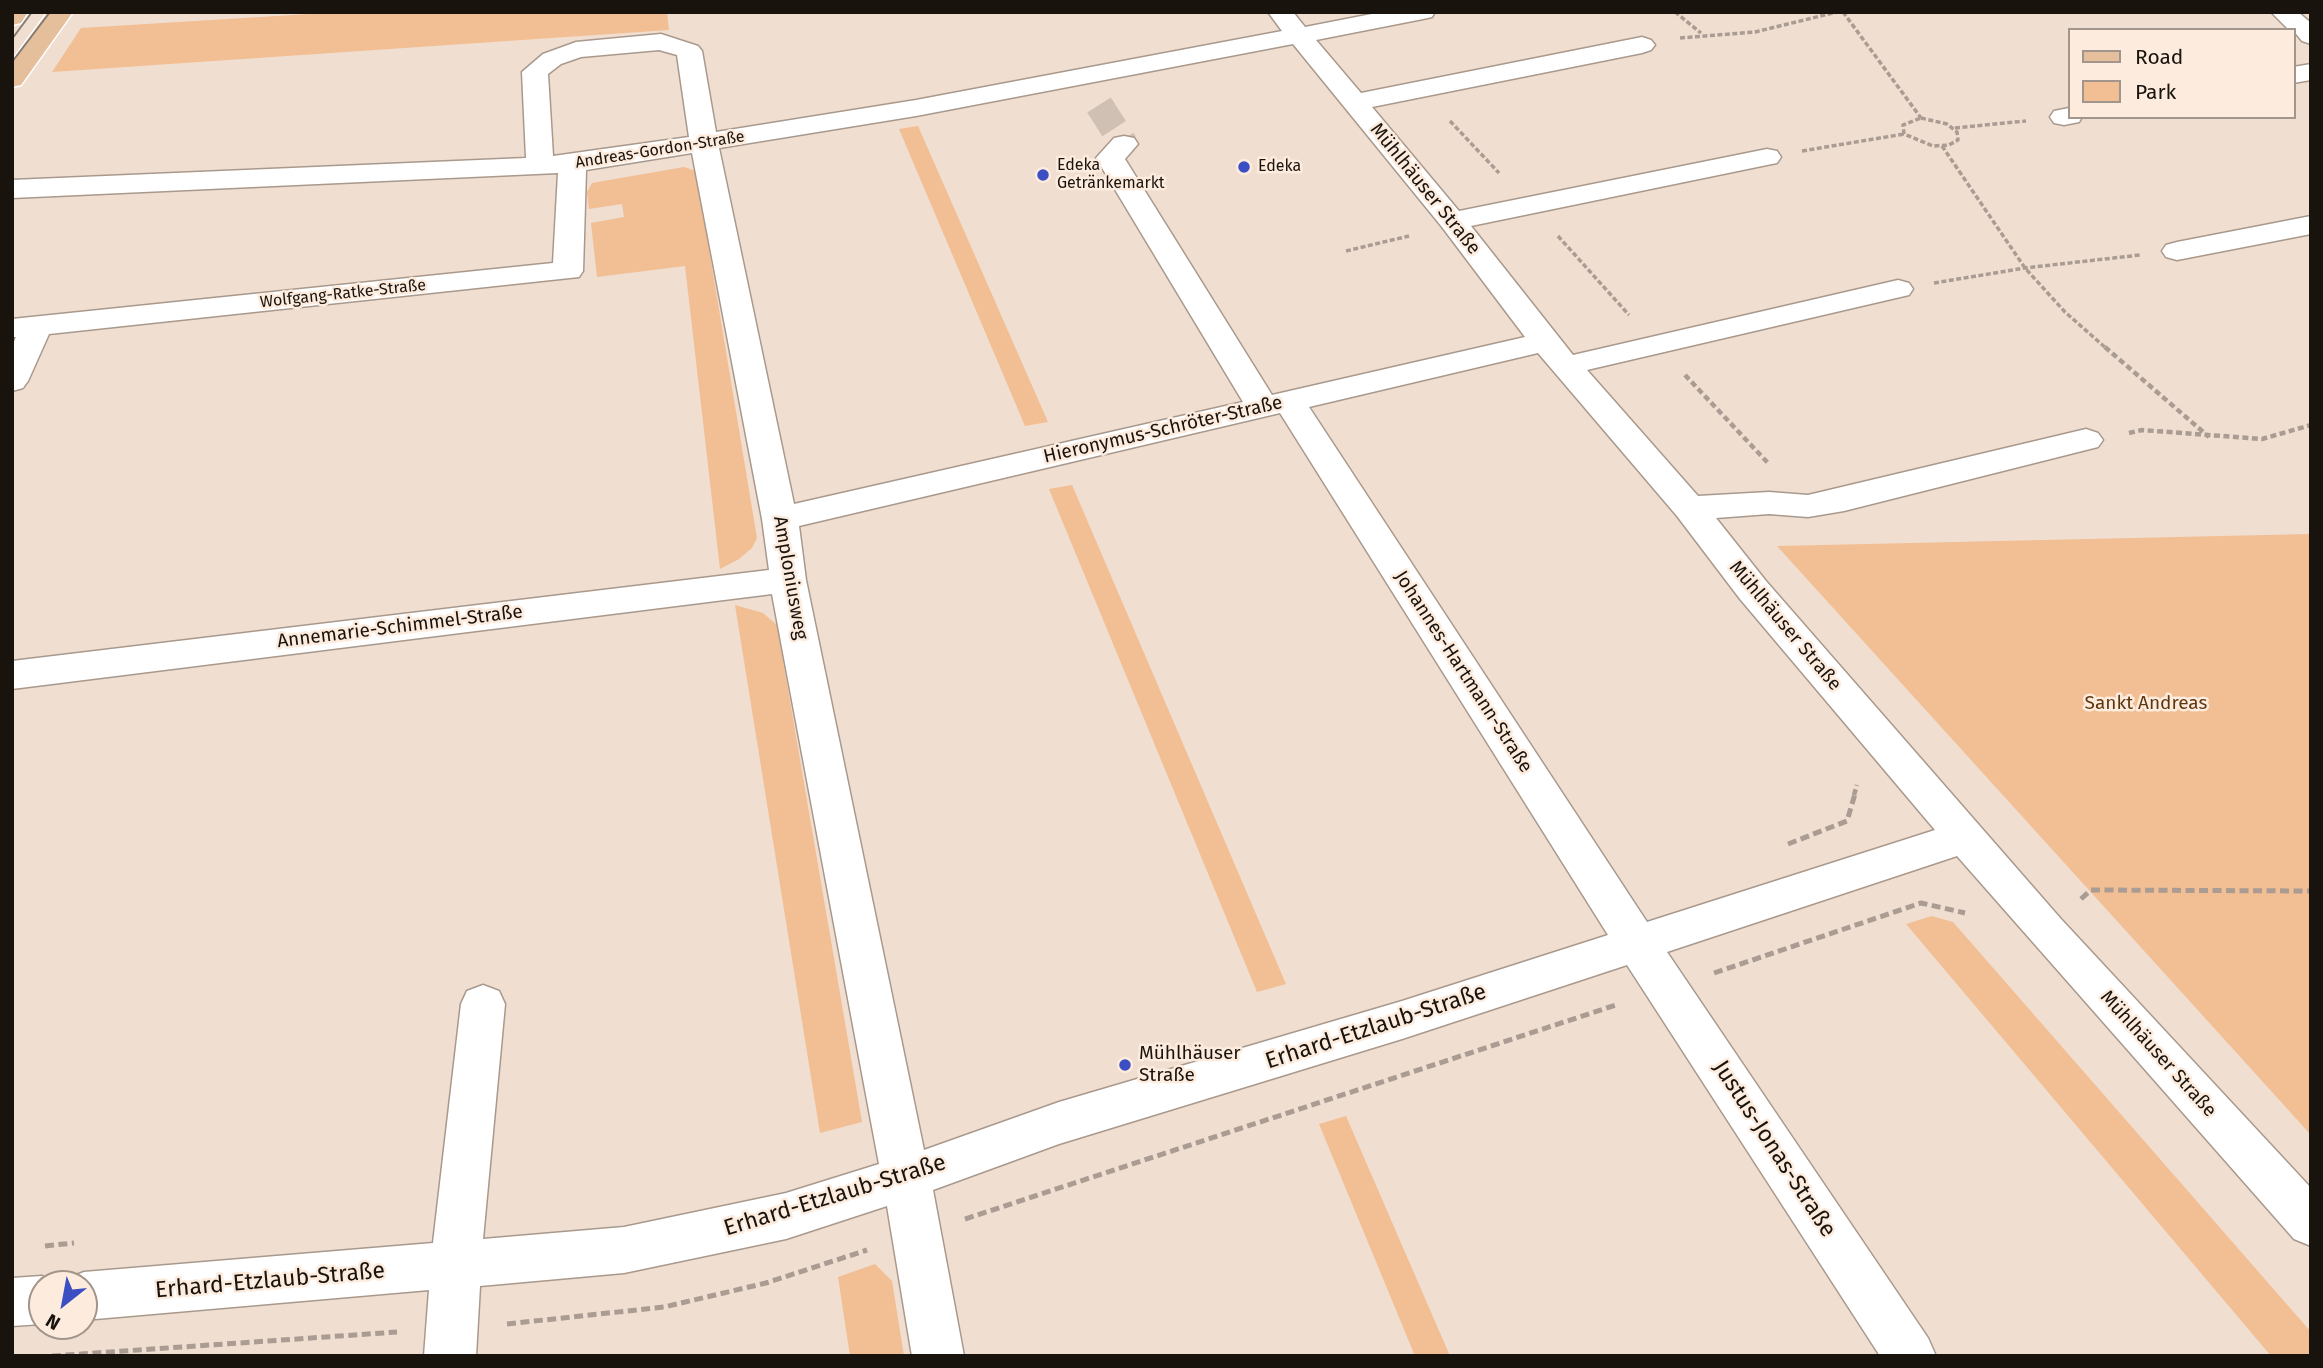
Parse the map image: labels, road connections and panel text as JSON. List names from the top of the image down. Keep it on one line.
{"streets":{"street":["Andreas-Gordon-Straße","Mühlhäuser Straße","Wolfgang-Ratke-Straße","Hieronymus-Schröter-Straße","Amploniusweg","Annemarie-Schimmel-Straße","Johannes-Hartmann-Straße","Erhard-Etzlaub-Straße","Justus-Jonas-Straße"]},"crossings":[["Andreas-Gordon-Straße","Mühlhäuser Straße"],["Andreas-Gordon-Straße","Wolfgang-Ratke-Straße"],["Andreas-Gordon-Straße","Amploniusweg"],["Mühlhäuser Straße","Hieronymus-Schröter-Straße"],["Mühlhäuser Straße","Erhard-Etzlaub-Straße"],["Hieronymus-Schröter-Straße","Amploniusweg"],["Hieronymus-Schröter-Straße","Johannes-Hartmann-Straße"],["Amploniusweg","Annemarie-Schimmel-Straße"],["Amploniusweg","Erhard-Etzlaub-Straße"],["Johannes-Hartmann-Straße","Erhard-Etzlaub-Straße"],["Johannes-Hartmann-Straße","Justus-Jonas-Straße"],["Erhard-Etzlaub-Straße","Justus-Jonas-Straße"]],"parks":["Sankt Andreas"],"places":["Edeka","Edeka Getränkemarkt","Mühlhäuser Straße"],"legend":["Road","Park"],"north":"bottom left"}
